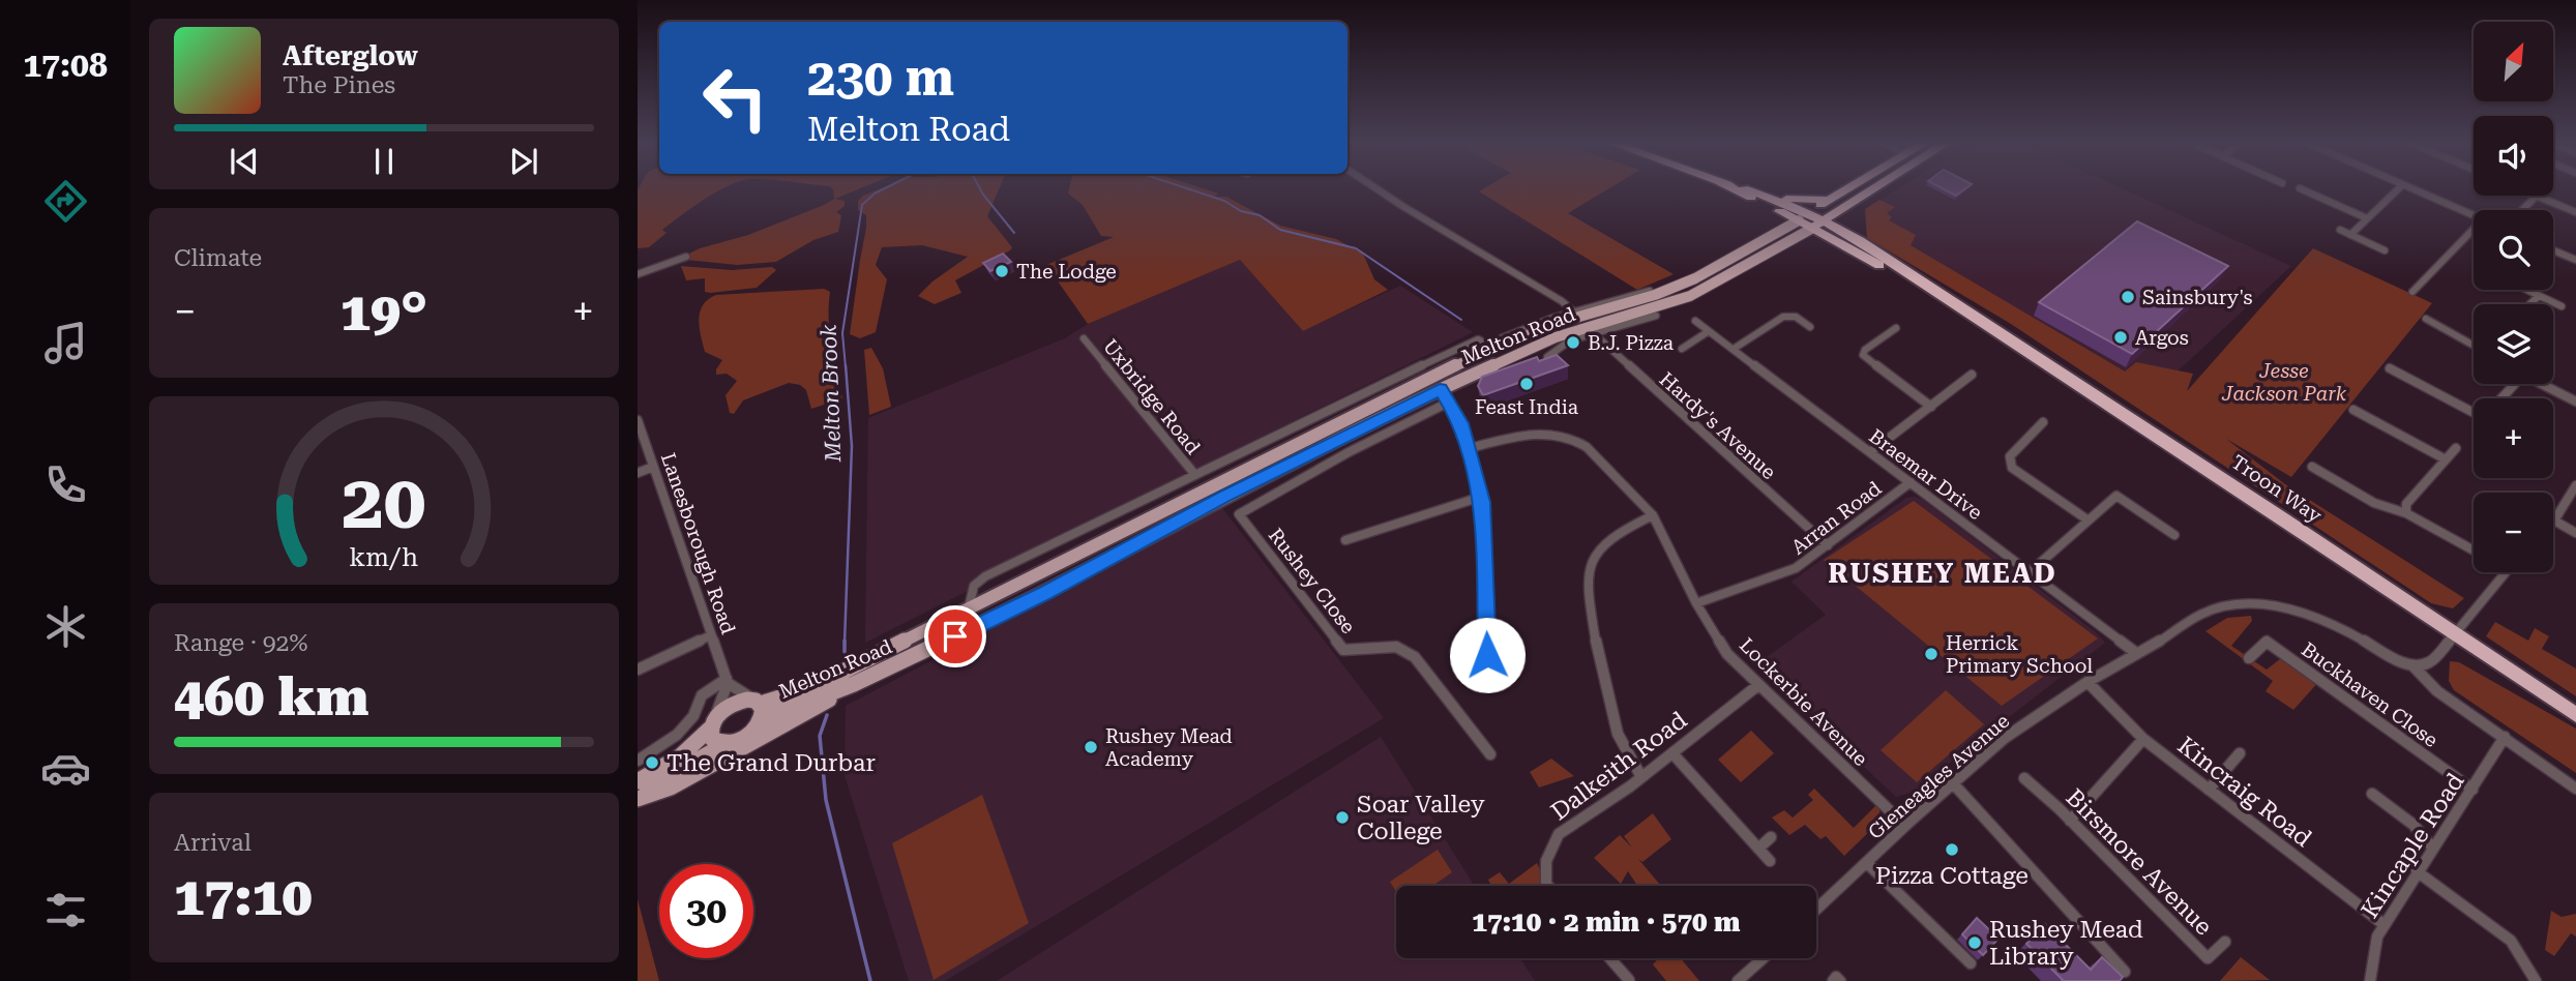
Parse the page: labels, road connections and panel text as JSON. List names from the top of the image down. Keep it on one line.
{"streets":{"highway":["Melton Road","Troon Way"],"street":["Uxbridge Road","Hardy's Avenue","Braemar Drive","Arran Road","Lanesborough Road","Rushey Close","Buckhaven Close","Lockerbie Avenue","Dalkeith Road","Gleneagles Avenue","Kincraig Road","Kincaple Road","Birsmore Avenue"]},"crossings":[["Melton Road","Uxbridge Road"],["Melton Road","Hardy's Avenue"],["Melton Road","Troon Way"],["Hardy's Avenue","Arran Road"],["Braemar Drive","Arran Road"],["Braemar Drive","Gleneagles Avenue"],["Arran Road","Lockerbie Avenue"],["Buckhaven Close","Kincaple Road"],["Lockerbie Avenue","Dalkeith Road"],["Lockerbie Avenue","Gleneagles Avenue"],["Gleneagles Avenue","Kincraig Road"],["Gleneagles Avenue","Kincaple Road"],["Kincraig Road","Kincaple Road"]],"districts":["RUSHEY MEAD"],"water":["Melton Brook"],"parks":["Jesse Jackson Park"],"places":["The Lodge","Sainsbury's","Argos","B.J. Pizza","Feast India","Herrick Primary School","Rushey Mead Academy","The Grand Durbar","Soar Valley College","Pizza Cottage","Rushey Mead Library"],"north":"top right","page":{"tabs":"17:08","map_buttons":["+","−"],"turn":["230 m","Melton Road"],"song":["Afterglow","The Pines"],"tile":["Climate",["Range · 92%","460 km"],["Arrival","17:10"]],"heat":["−","19°","+"],"limit":"30","trip":"17:10 · 2 min · 570 m","gauge":["20","km/h"]}}
